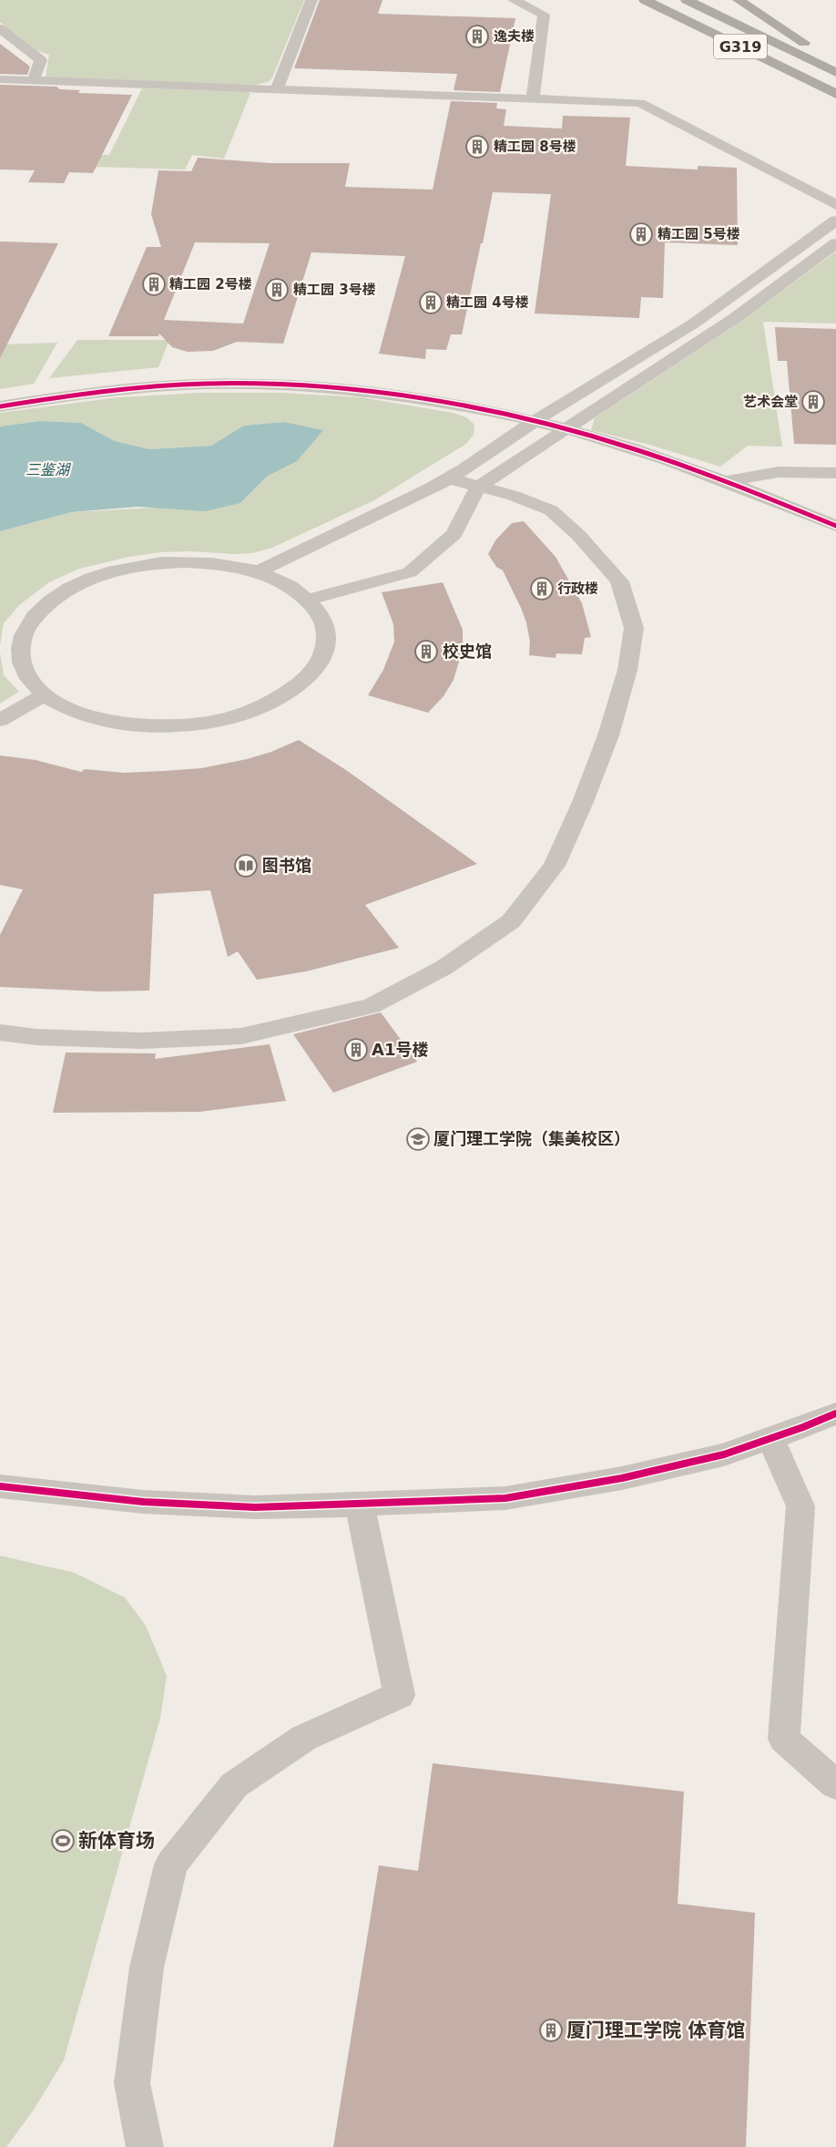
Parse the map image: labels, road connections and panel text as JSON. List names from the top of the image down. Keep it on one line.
{"streets":{"highway":["G319"]},"water":["三鉴湖"],"places":{"building":["逸夫楼","精工园 8号楼","精工园 5号楼","精工园 2号楼","精工园 3号楼","精工园 4号楼","艺术会堂","行政楼","校史馆","A1号楼","厦门理工学院 体育馆"],"library":["图书馆"],"school or university":["厦门理工学院（集美校区）"],"sports":["新体育场"]}}
